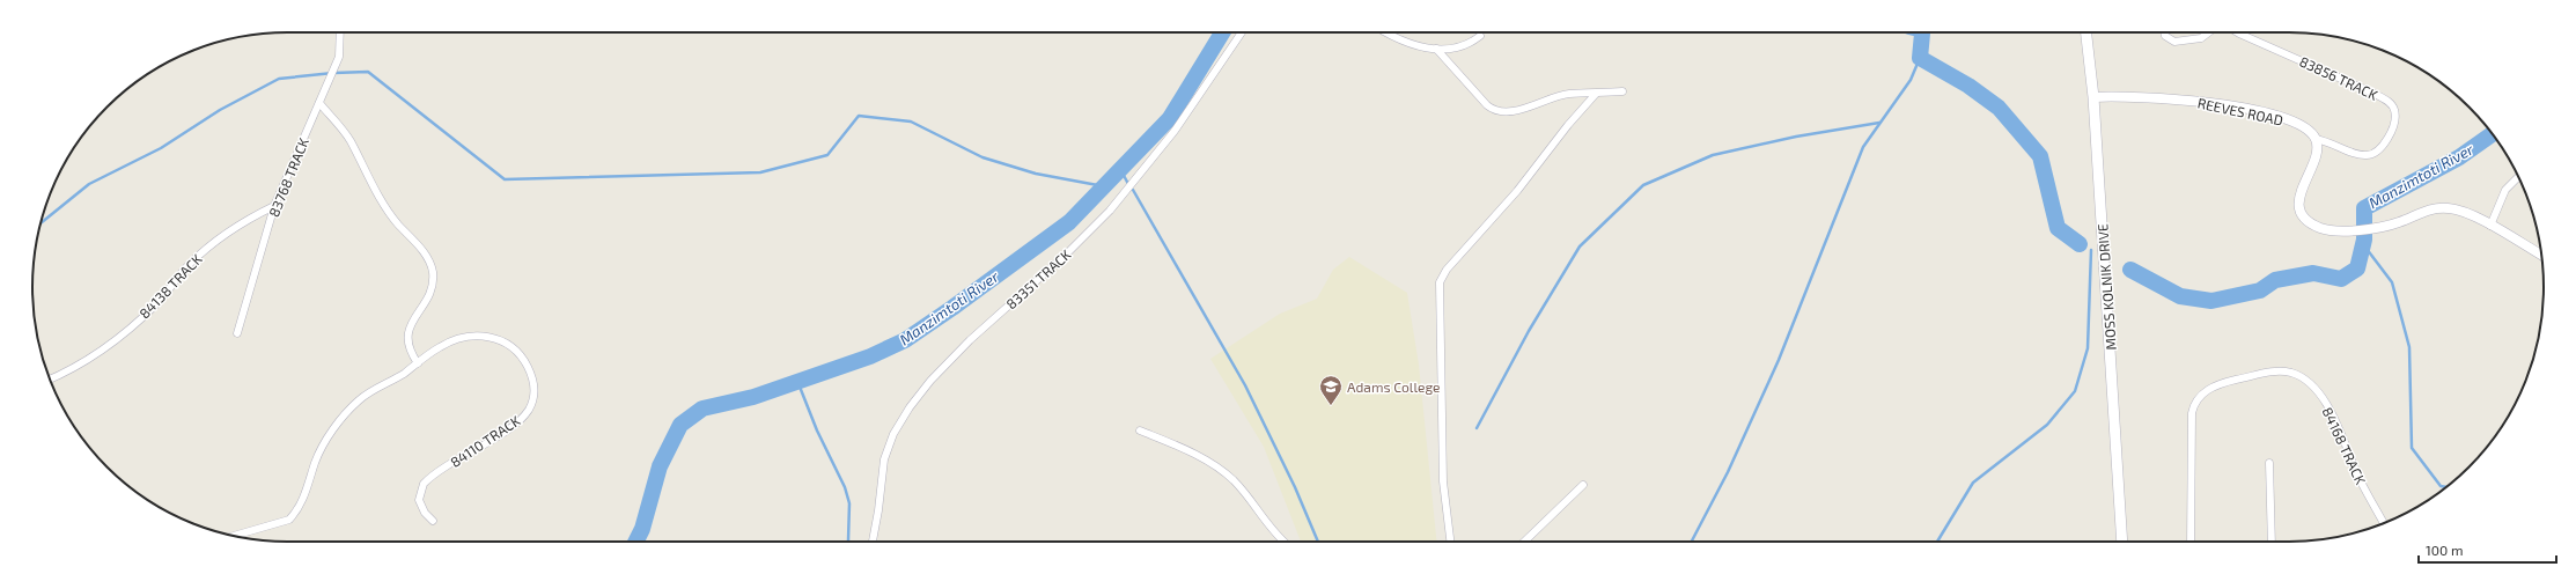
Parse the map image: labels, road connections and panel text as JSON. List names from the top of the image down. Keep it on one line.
{"streets":{"main road":["MOSS KOLNIK DRIVE"],"street":["83856 TRACK","REEVES ROAD","83768 TRACK","83351 TRACK","84138 TRACK","84110 TRACK","84168 TRACK"]},"crossings":[["83856 TRACK","REEVES ROAD"],["REEVES ROAD","MOSS KOLNIK DRIVE"],["83768 TRACK","84138 TRACK"]],"water":["Manzimtoti River"],"places":{"school or university":["Adams College"]},"scale_bar":"100 m"}
